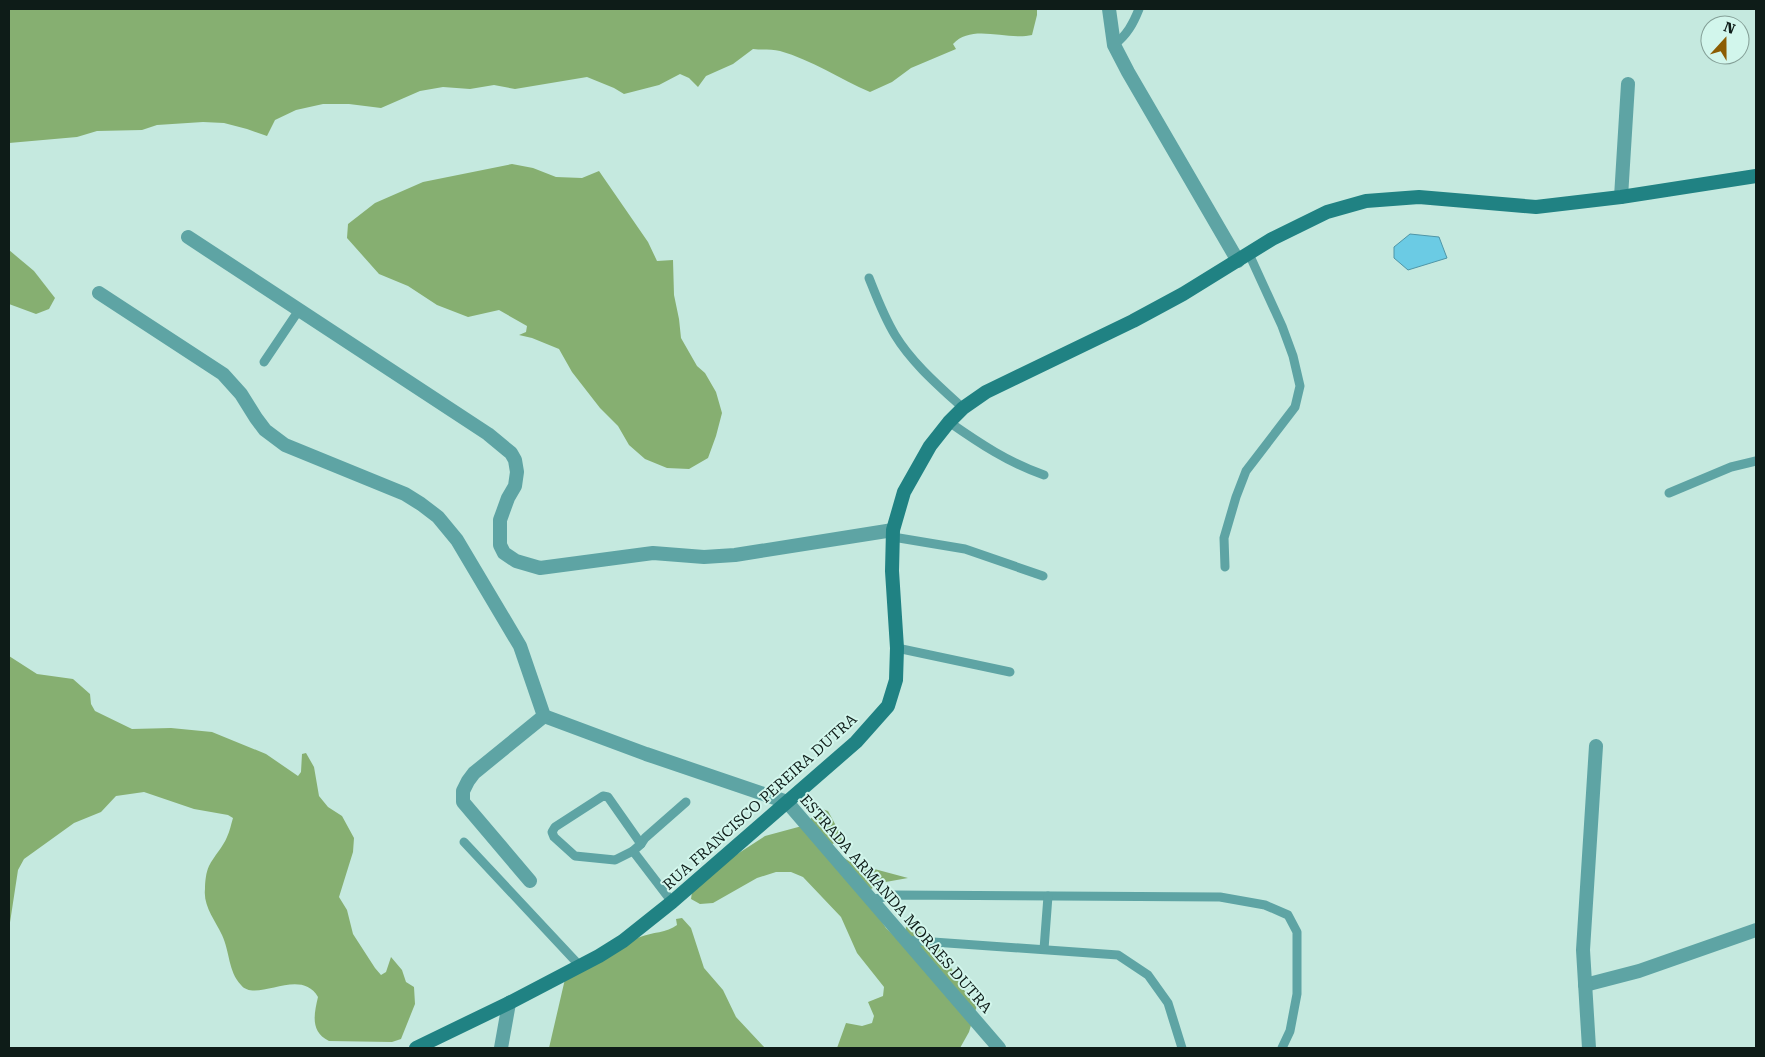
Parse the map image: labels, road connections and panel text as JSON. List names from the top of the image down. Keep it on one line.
{"streets":{"main road":["RUA FRANCISCO PEREIRA DUTRA"],"street":["ESTRADA ARMANDA MORAES DUTRA"]},"crossings":[["RUA FRANCISCO PEREIRA DUTRA","ESTRADA ARMANDA MORAES DUTRA"]],"north":"top"}
